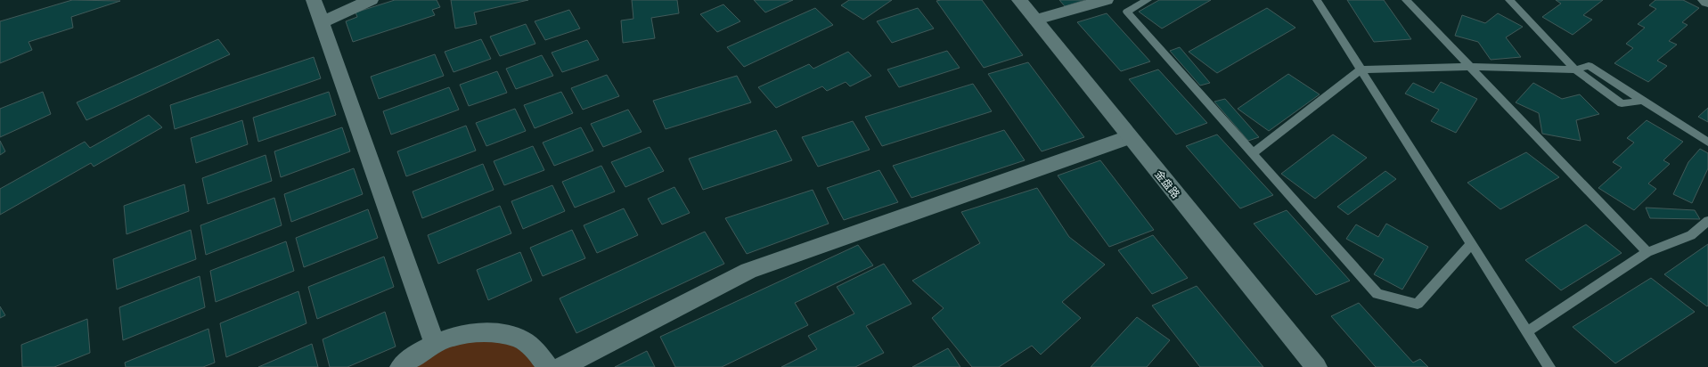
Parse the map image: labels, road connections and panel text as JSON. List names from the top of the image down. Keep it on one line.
{"streets":{"street":["金盘路"]}}
